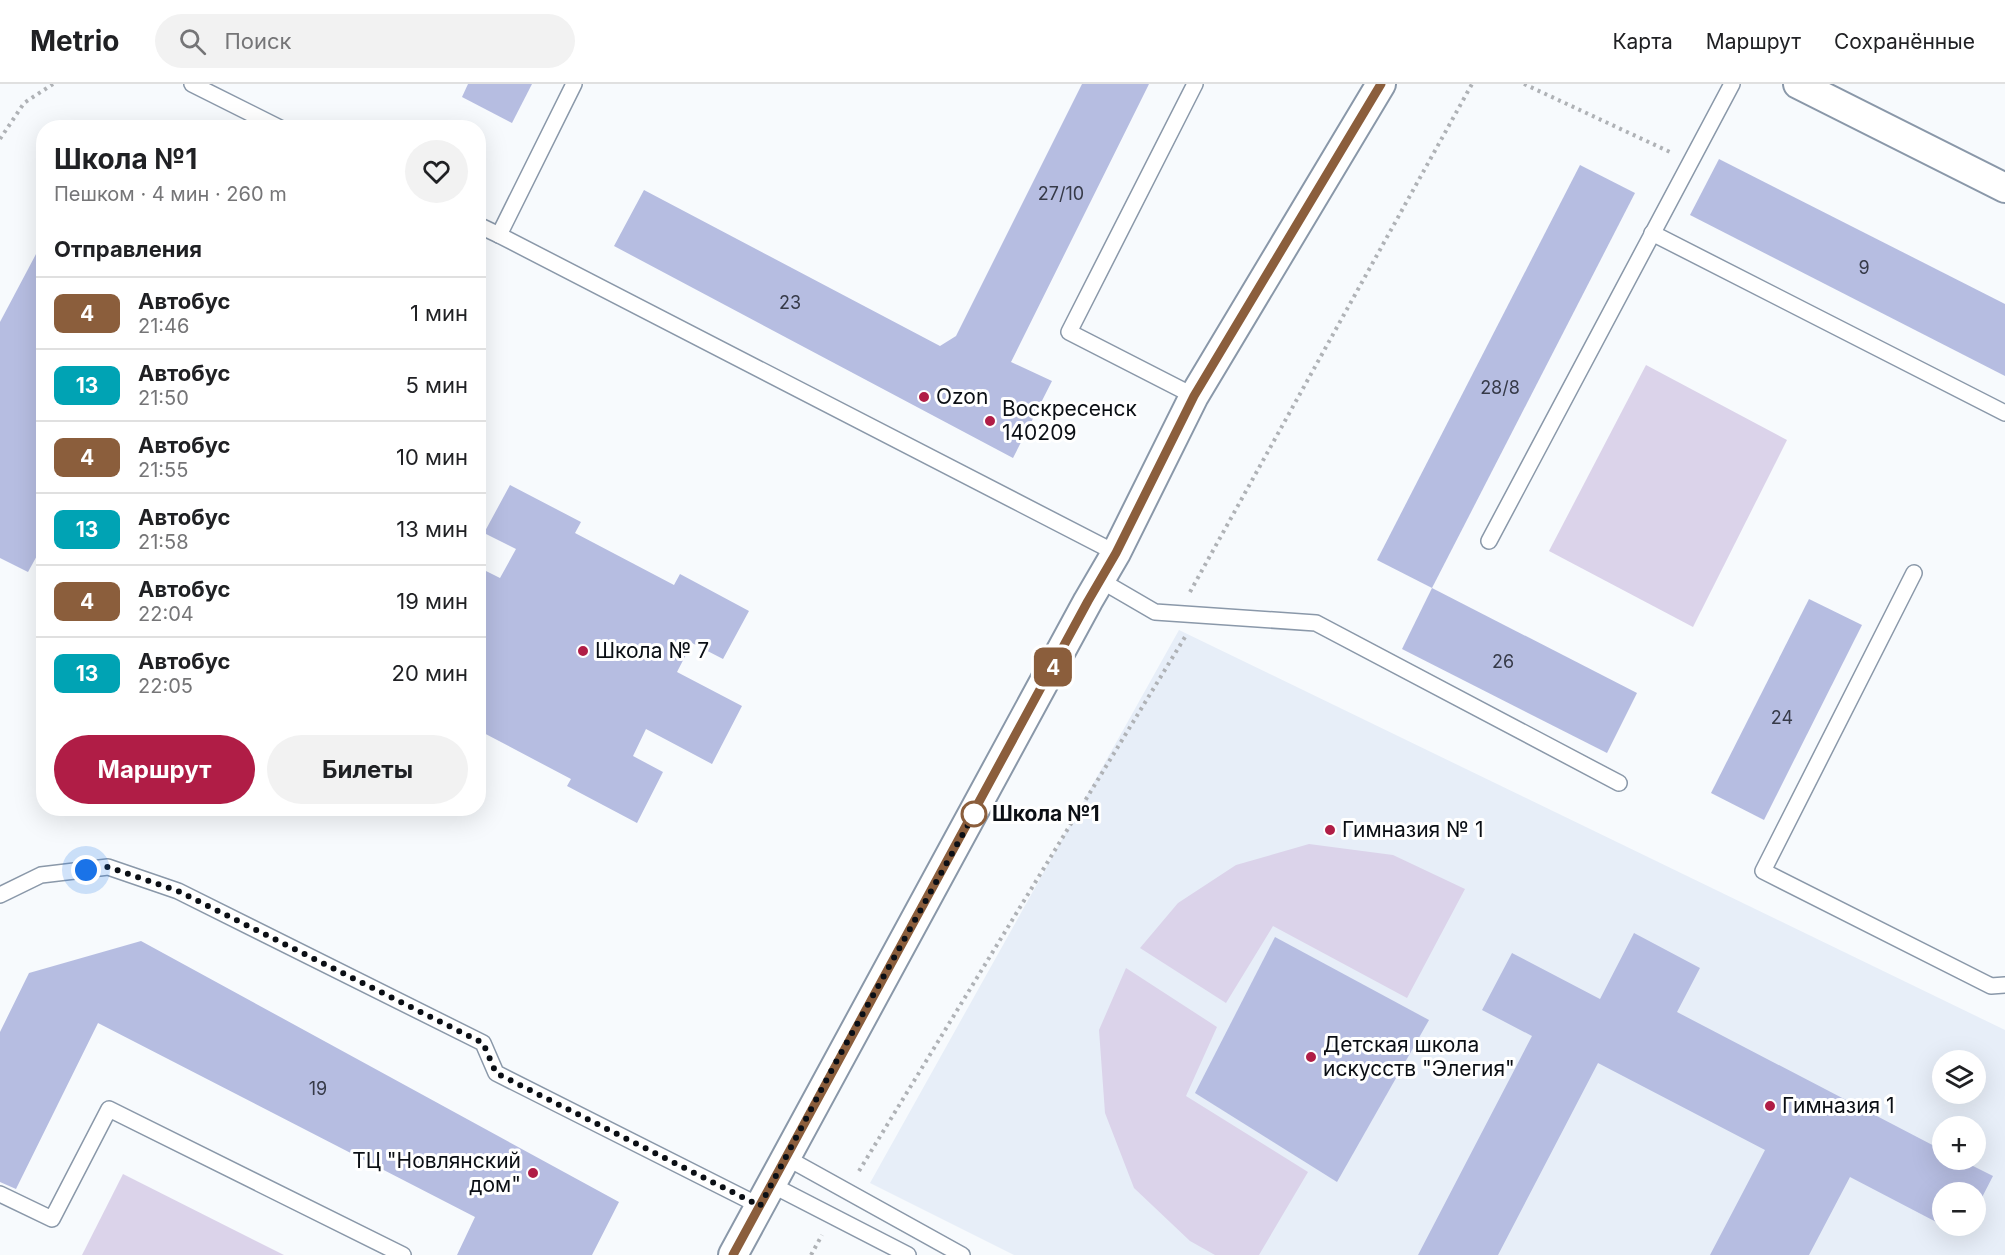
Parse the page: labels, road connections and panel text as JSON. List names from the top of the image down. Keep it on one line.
{"places":["Ozon","Воскресенск 140209","Школа № 7","Школа №1","Гимназия № 1","Детская школа искусств \"Элегия\"","Гимназия 1","ТЦ \"Новлянский дом\""],"lines":["bus line 4"],"house_numbers":["27/10","9","23","28/8","26","24","19"],"page":{"header":"Metrio","search":"Поиск","nav":["Карта","Маршрут","Сохранённые"],"on_map":"4","heading":[["Школа №1","Пешком · 4 мин · 260 m"],"Отправления"],"list":[{"mark":"4","name":"Автобус","note":"21:46","value":"1 мин"},{"mark":"13","name":"Автобус","note":"21:50","value":"5 мин"},{"mark":"4","name":"Автобус","note":"21:55","value":"10 мин"},{"mark":"13","name":"Автобус","note":"21:58","value":"13 мин"},{"mark":"4","name":"Автобус","note":"22:04","value":"19 мин"},{"mark":"13","name":"Автобус","note":"22:05","value":"20 мин"}],"buttons":["Маршрут","Билеты"],"map_buttons":["+","−"]}}
